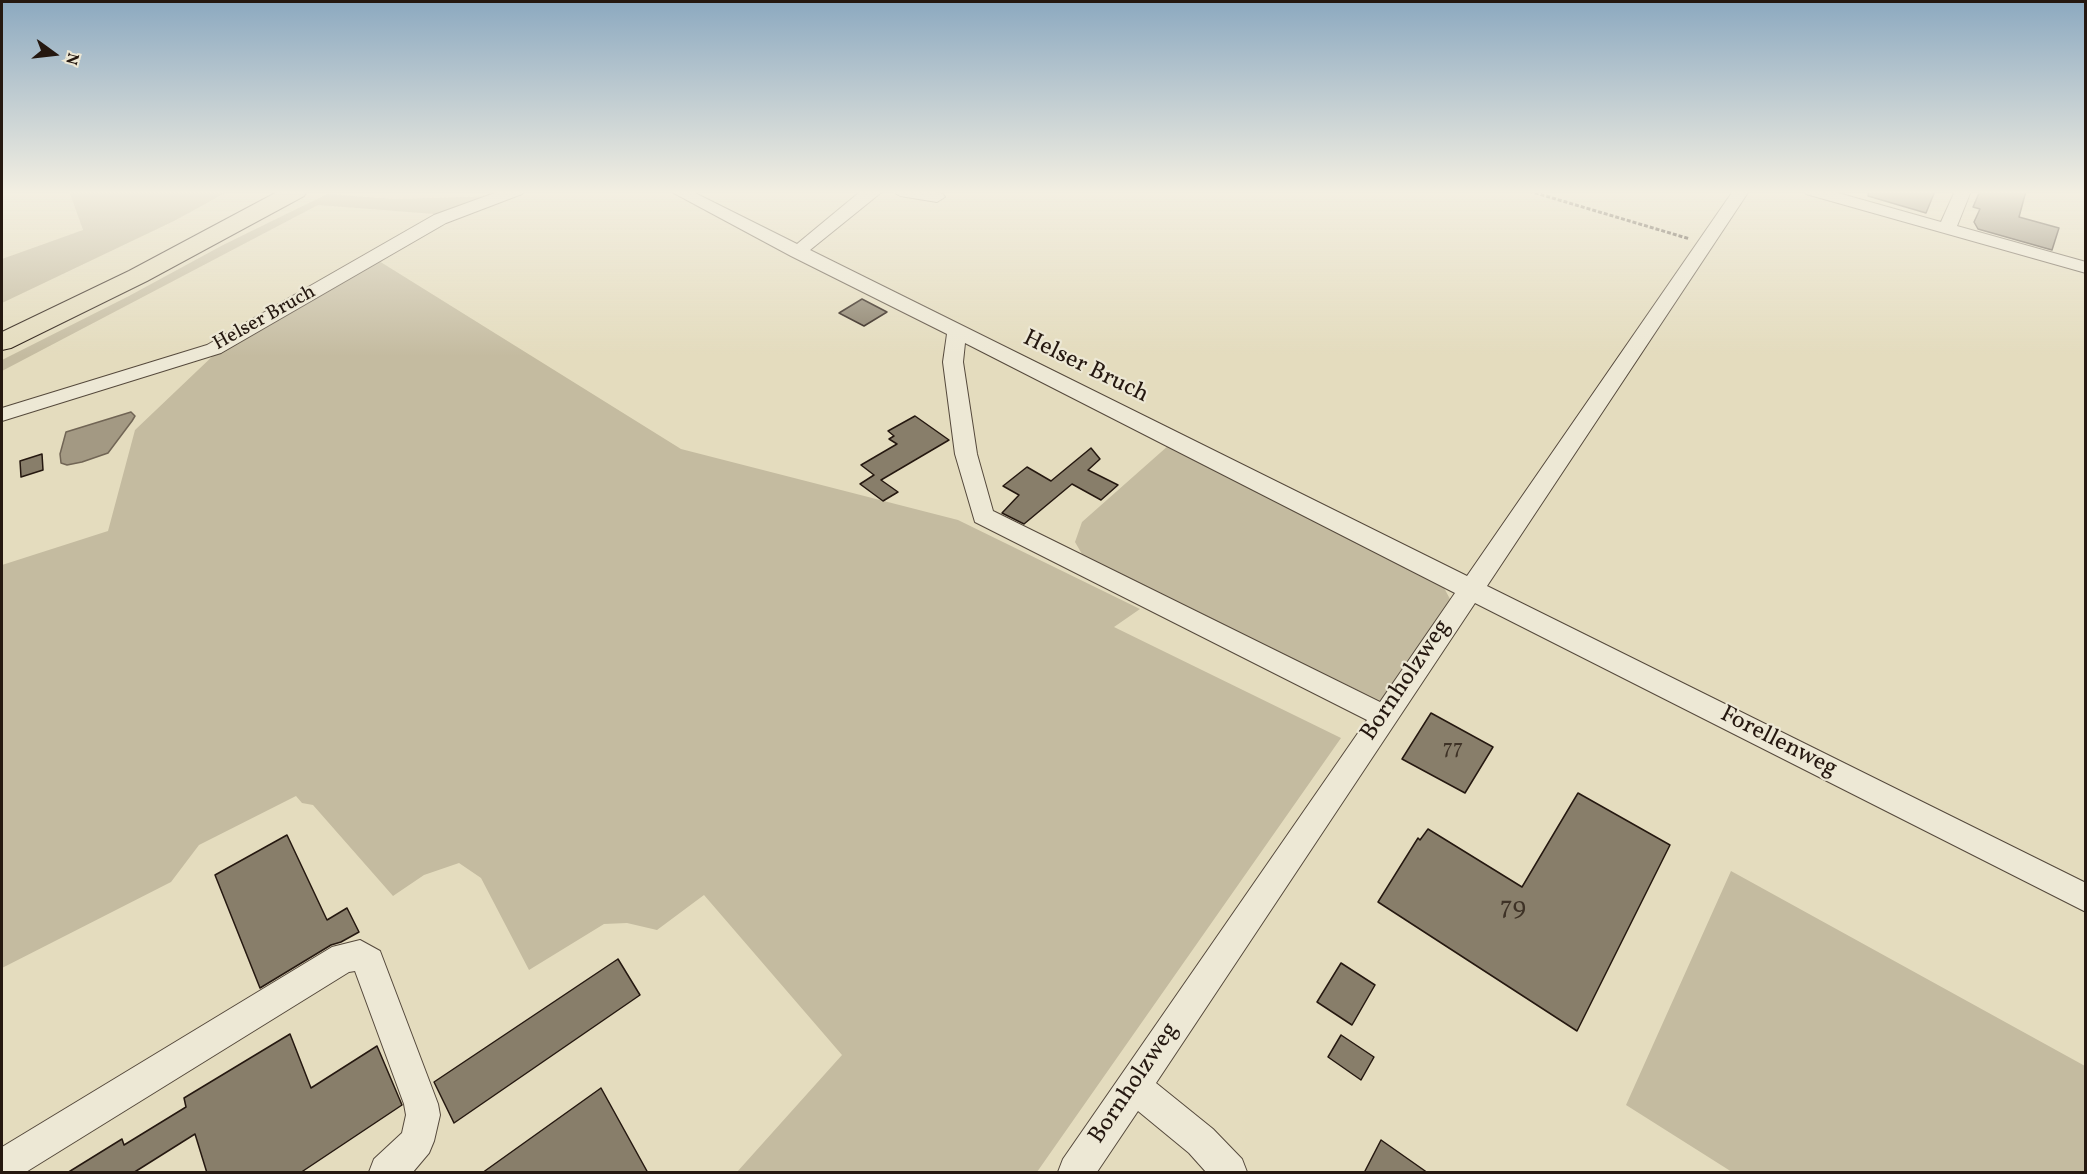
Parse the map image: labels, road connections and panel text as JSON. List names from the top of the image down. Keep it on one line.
{"streets":{"street":["Helser Bruch","Bornholzweg","Forellenweg"]},"crossings":[["Helser Bruch","Bornholzweg"],["Helser Bruch","Forellenweg"],["Bornholzweg","Forellenweg"]],"house_numbers":["77","79"],"north":"right"}
